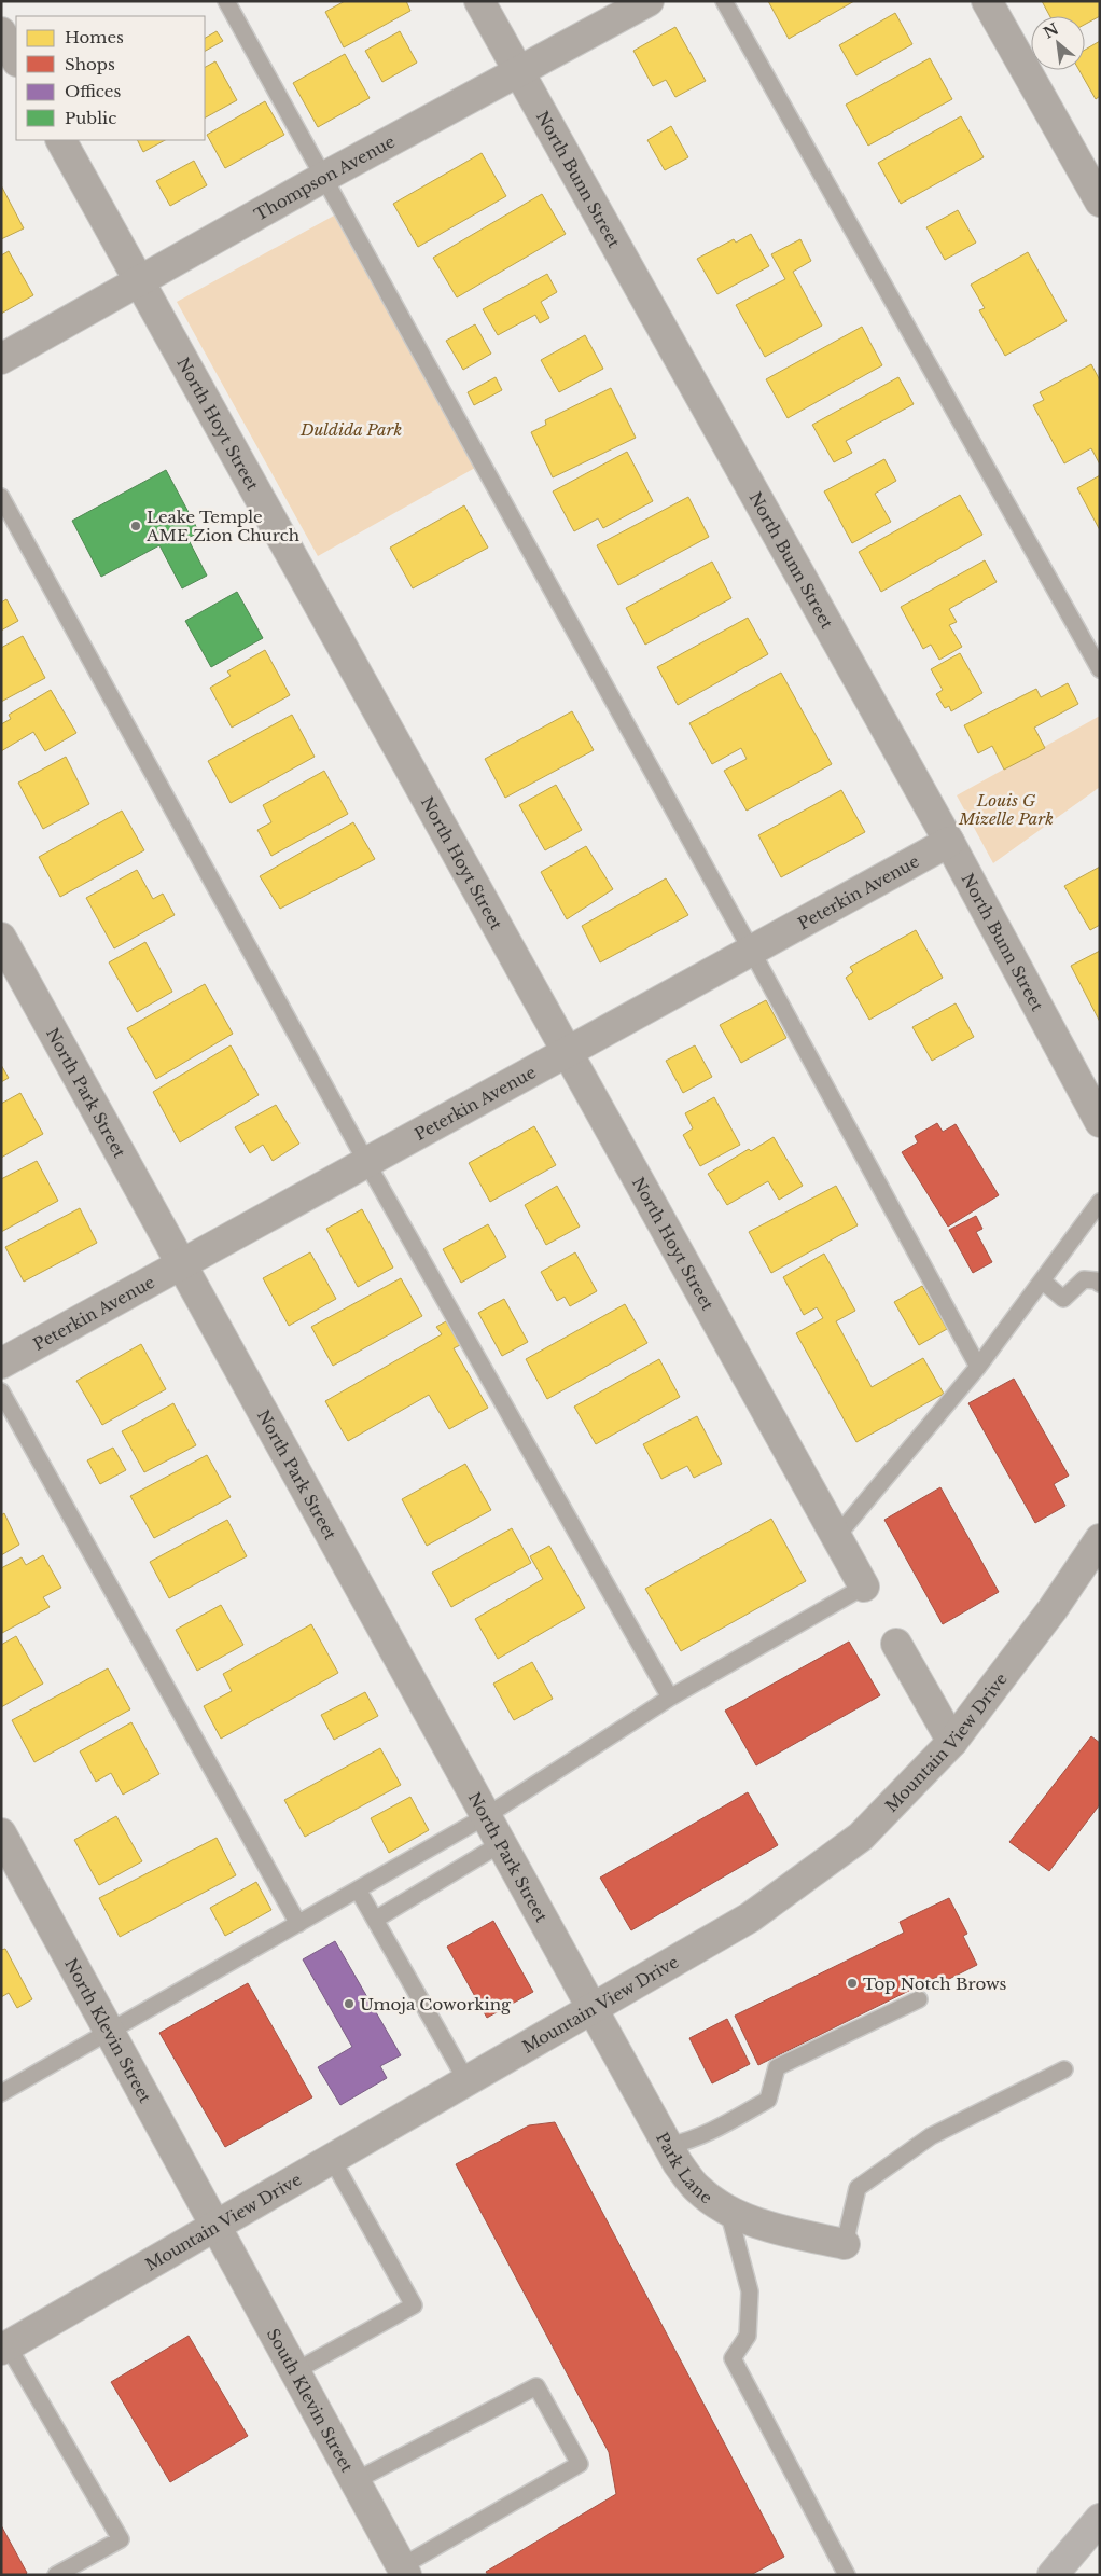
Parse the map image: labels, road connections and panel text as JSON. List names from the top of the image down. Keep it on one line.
{"streets":{"street":["Thompson Avenue","North Bunn Street","North Hoyt Street","Peterkin Avenue","North Park Street","Mountain View Drive","North Klevin Street","Park Lane","South Klevin Street"]},"crossings":[["Thompson Avenue","North Bunn Street"],["Thompson Avenue","North Hoyt Street"],["North Bunn Street","Peterkin Avenue"],["North Hoyt Street","Peterkin Avenue"],["Peterkin Avenue","North Park Street"],["North Park Street","Mountain View Drive"],["North Park Street","Park Lane"],["Mountain View Drive","North Klevin Street"],["Mountain View Drive","Park Lane"],["Mountain View Drive","South Klevin Street"],["North Klevin Street","South Klevin Street"]],"parks":["Duldida Park","Louis G Mizelle Park"],"places":["Leake Temple AME Zion Church","Top Notch Brows","Umoja Coworking"],"legend":["Homes","Shops","Offices","Public"],"north":"top left"}
